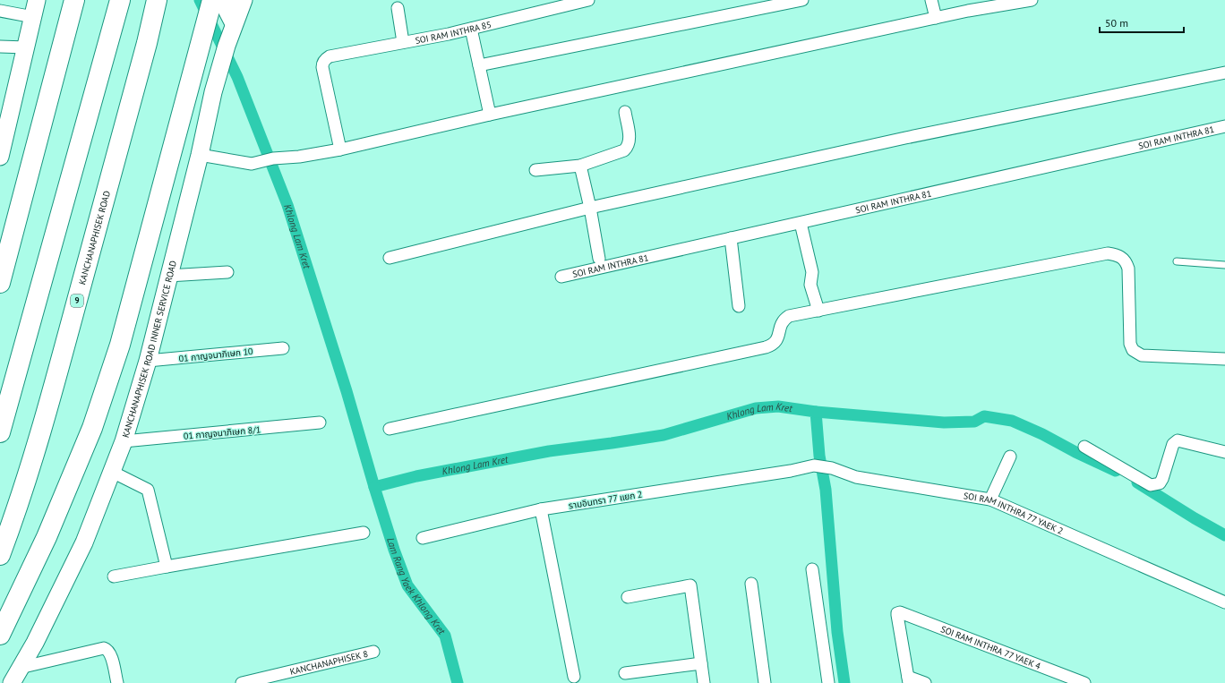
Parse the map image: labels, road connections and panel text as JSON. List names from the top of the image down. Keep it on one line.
{"streets":{"highway":["KANCHANAPHISEK ROAD","9"],"main road":["KANCHANAPHISEK ROAD INNER SERVICE ROAD"],"street":["SOI RAM INTHRA 85","SOI RAM INTHRA 81","01 กาญจนาภิเษก 10","01 กาญจนาภิเษก 8/1","รามอินทรา 77 แยก 2","SOI RAM INTHRA 77 YAEK 2","SOI RAM INTHRA 77 YAEK 4","KANCHANAPHISEK 8"]},"crossings":[["KANCHANAPHISEK ROAD INNER SERVICE ROAD","01 กาญจนาภิเษก 10"],["KANCHANAPHISEK ROAD INNER SERVICE ROAD","01 กาญจนาภิเษก 8/1"],["รามอินทรา 77 แยก 2","SOI RAM INTHRA 77 YAEK 2"]],"water":["Khlong Lam Kret","Lam Rang Yaek Khlong Kret"],"scale_bar":"50 m"}
